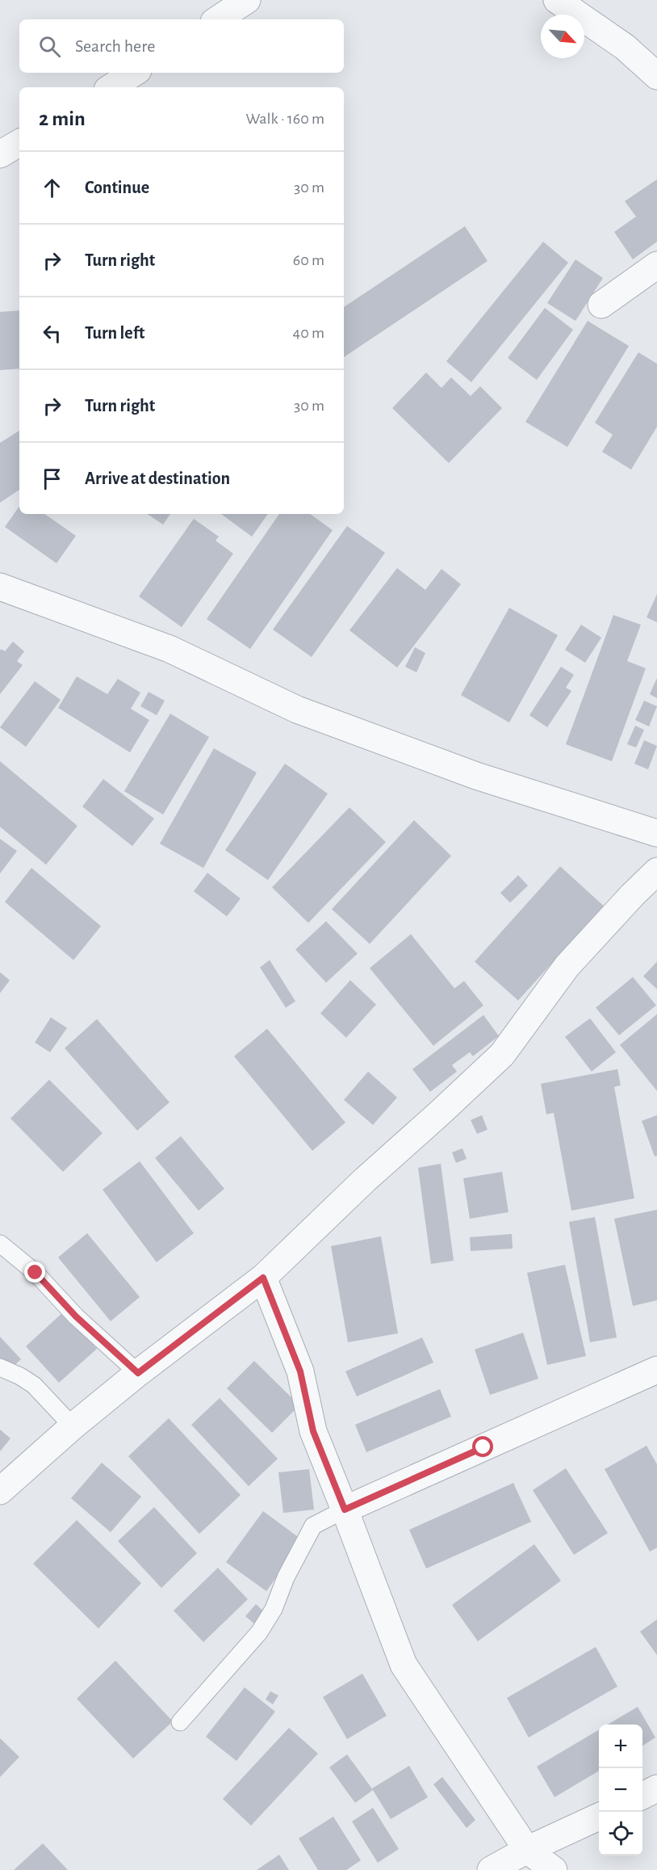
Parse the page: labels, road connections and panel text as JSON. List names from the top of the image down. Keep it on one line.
{"north":"bottom right","page":{"search":"Search here","heading":["2 min","Walk · 160 m"],"list":[["Continue","30 m"],["Turn right","60 m"],["Turn left","40 m"],["Turn right","30 m"],"Arrive at destination"],"map_buttons":["+","−"]}}
